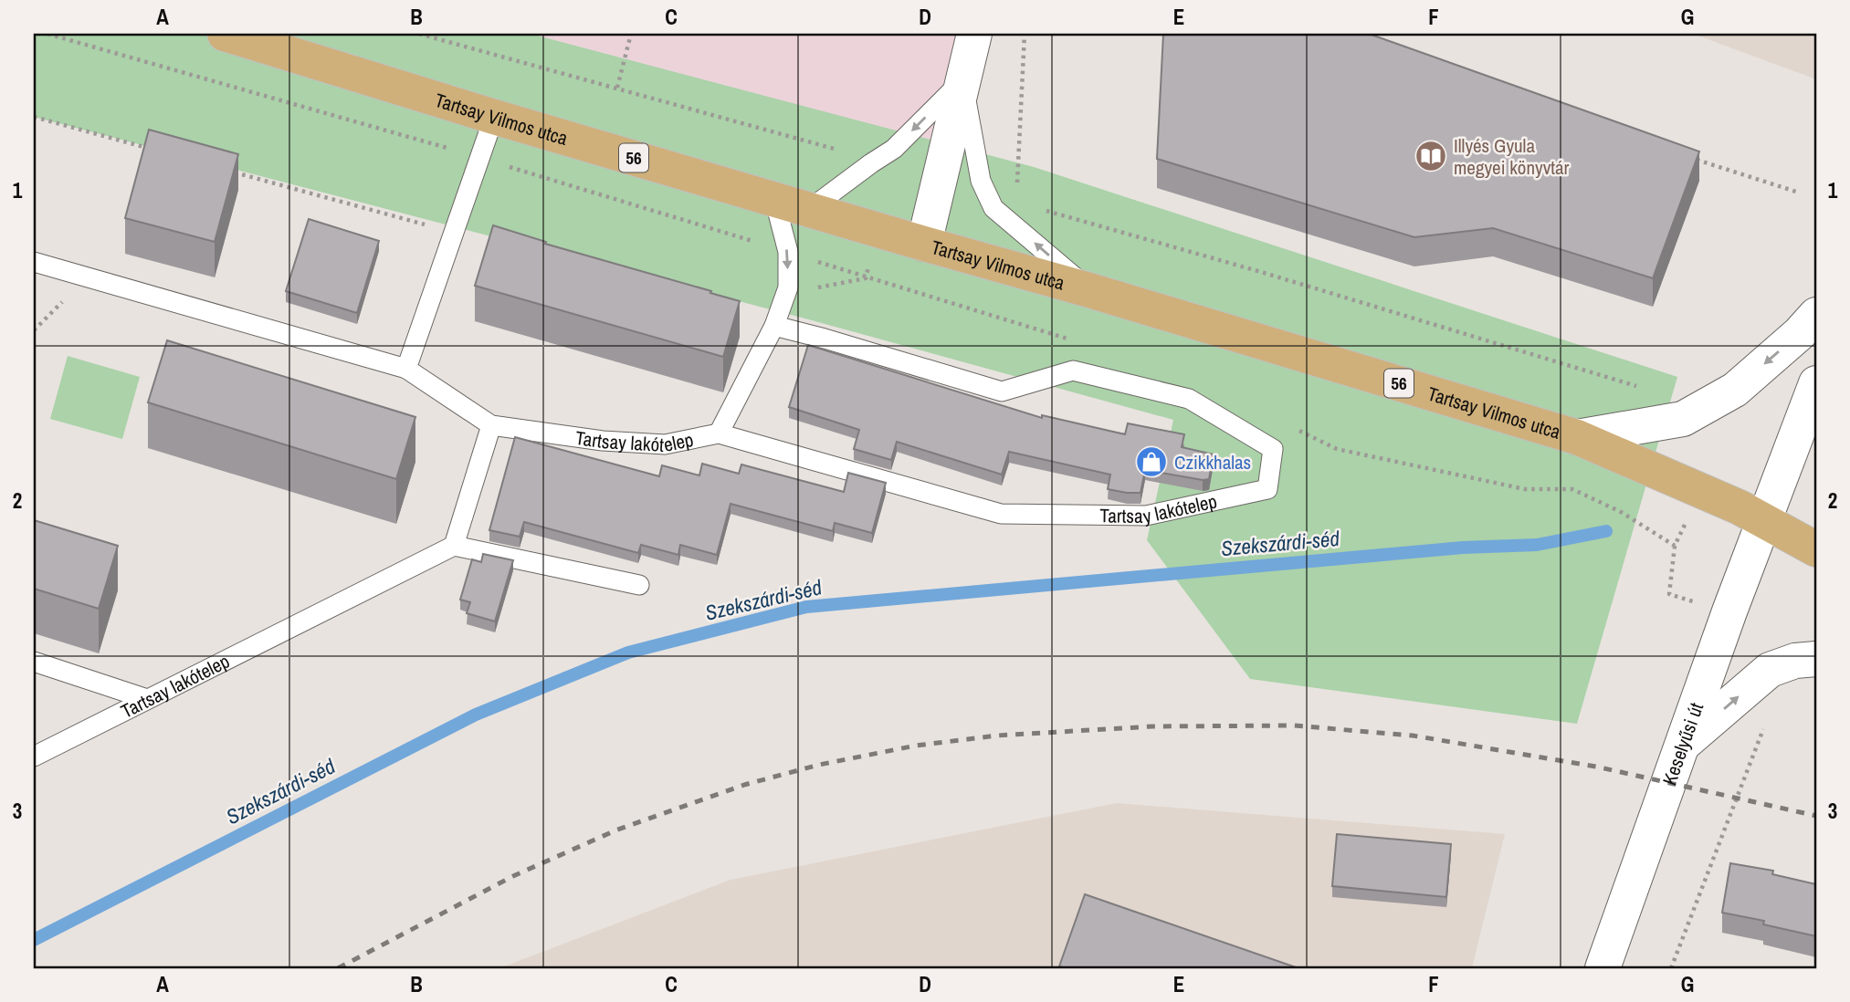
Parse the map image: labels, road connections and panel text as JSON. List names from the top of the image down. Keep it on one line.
{"streets":{"main road":["Tartsay Vilmos utca","56"],"street":["Keselyűsi út"],"lane":["Tartsay lakótelep"]},"crossings":[["Tartsay Vilmos utca","56"],["Tartsay Vilmos utca","Keselyűsi út"],["56","Keselyűsi út"]],"water":["Szekszárdi-séd"],"places":{"library":["Illyés Gyula megyei könyvtár"],"shop":["Czikkhalas"]},"grid":{"columns":["A","B","C","D","E","F","G"],"rows":["1","2","3"]}}
